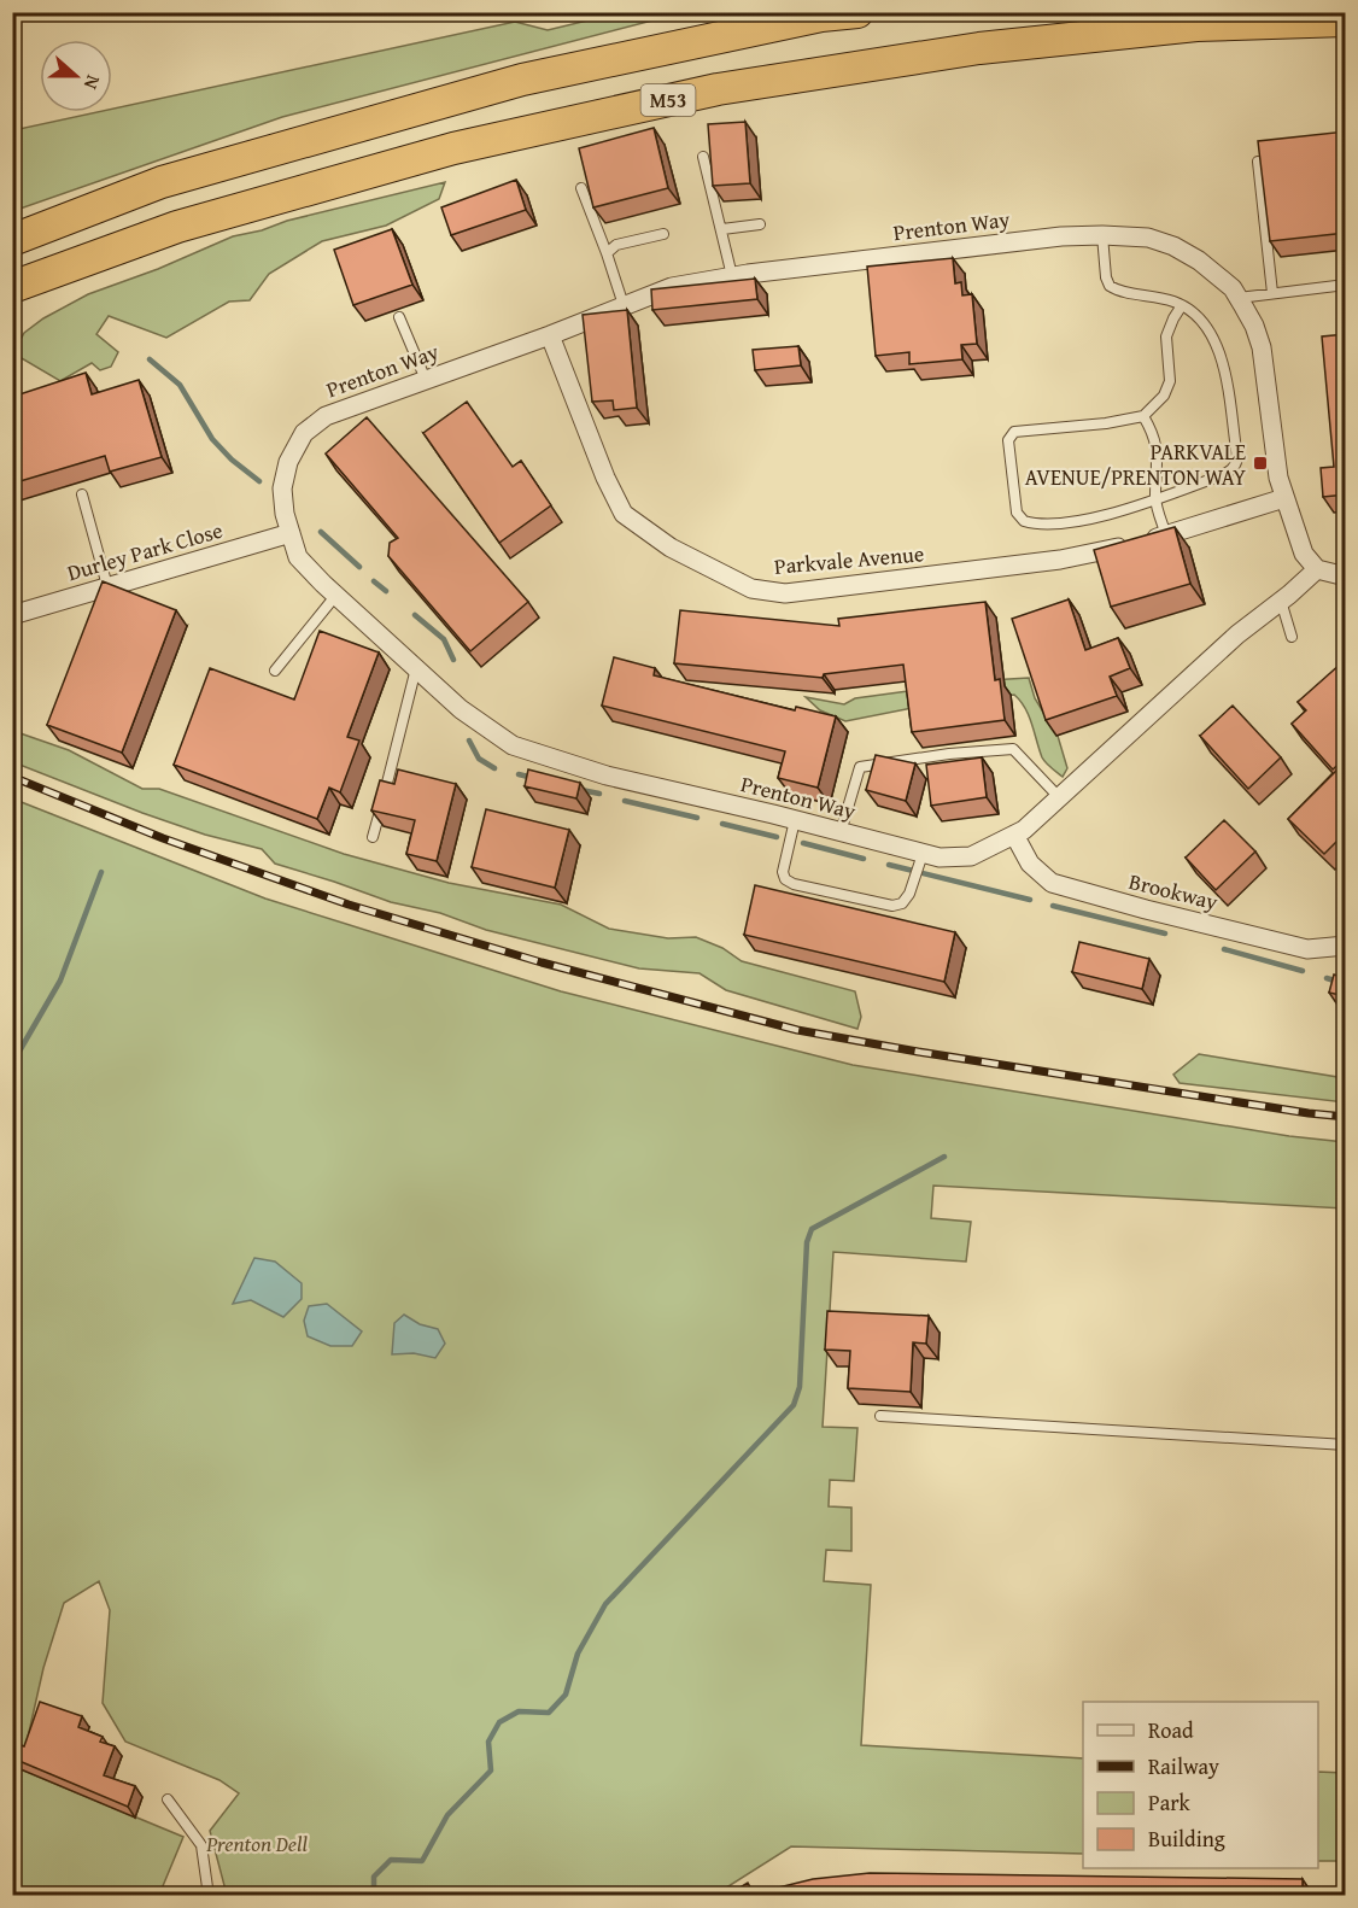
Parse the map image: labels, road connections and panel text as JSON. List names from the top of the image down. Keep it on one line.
{"streets":{"highway":["M53"],"street":["Prenton Way","Durley Park Close","Parkvale Avenue","Brookway"]},"crossings":[["Prenton Way","Durley Park Close"],["Prenton Way","Parkvale Avenue"],["Prenton Way","Brookway"]],"parks":["Prenton Dell"],"places":{"transit":["PARKVALE AVENUE/PRENTON WAY"]},"legend":["Road","Railway","Park","Building"],"north":"right"}
